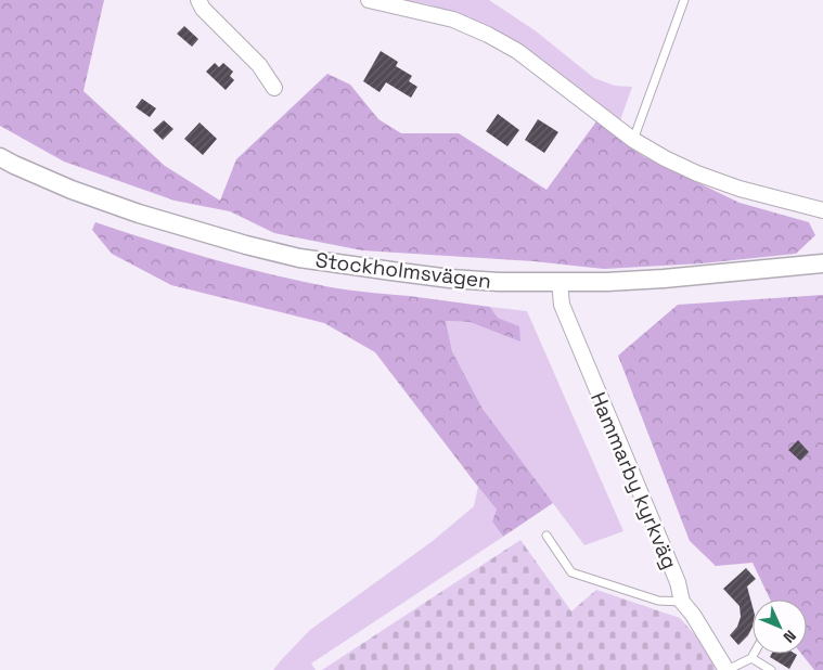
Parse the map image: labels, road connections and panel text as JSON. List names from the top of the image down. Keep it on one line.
{"streets":{"street":["Stockholmsvägen","Hammarby kyrkväg"]},"crossings":[["Stockholmsvägen","Hammarby kyrkväg"]],"north":"bottom right"}
